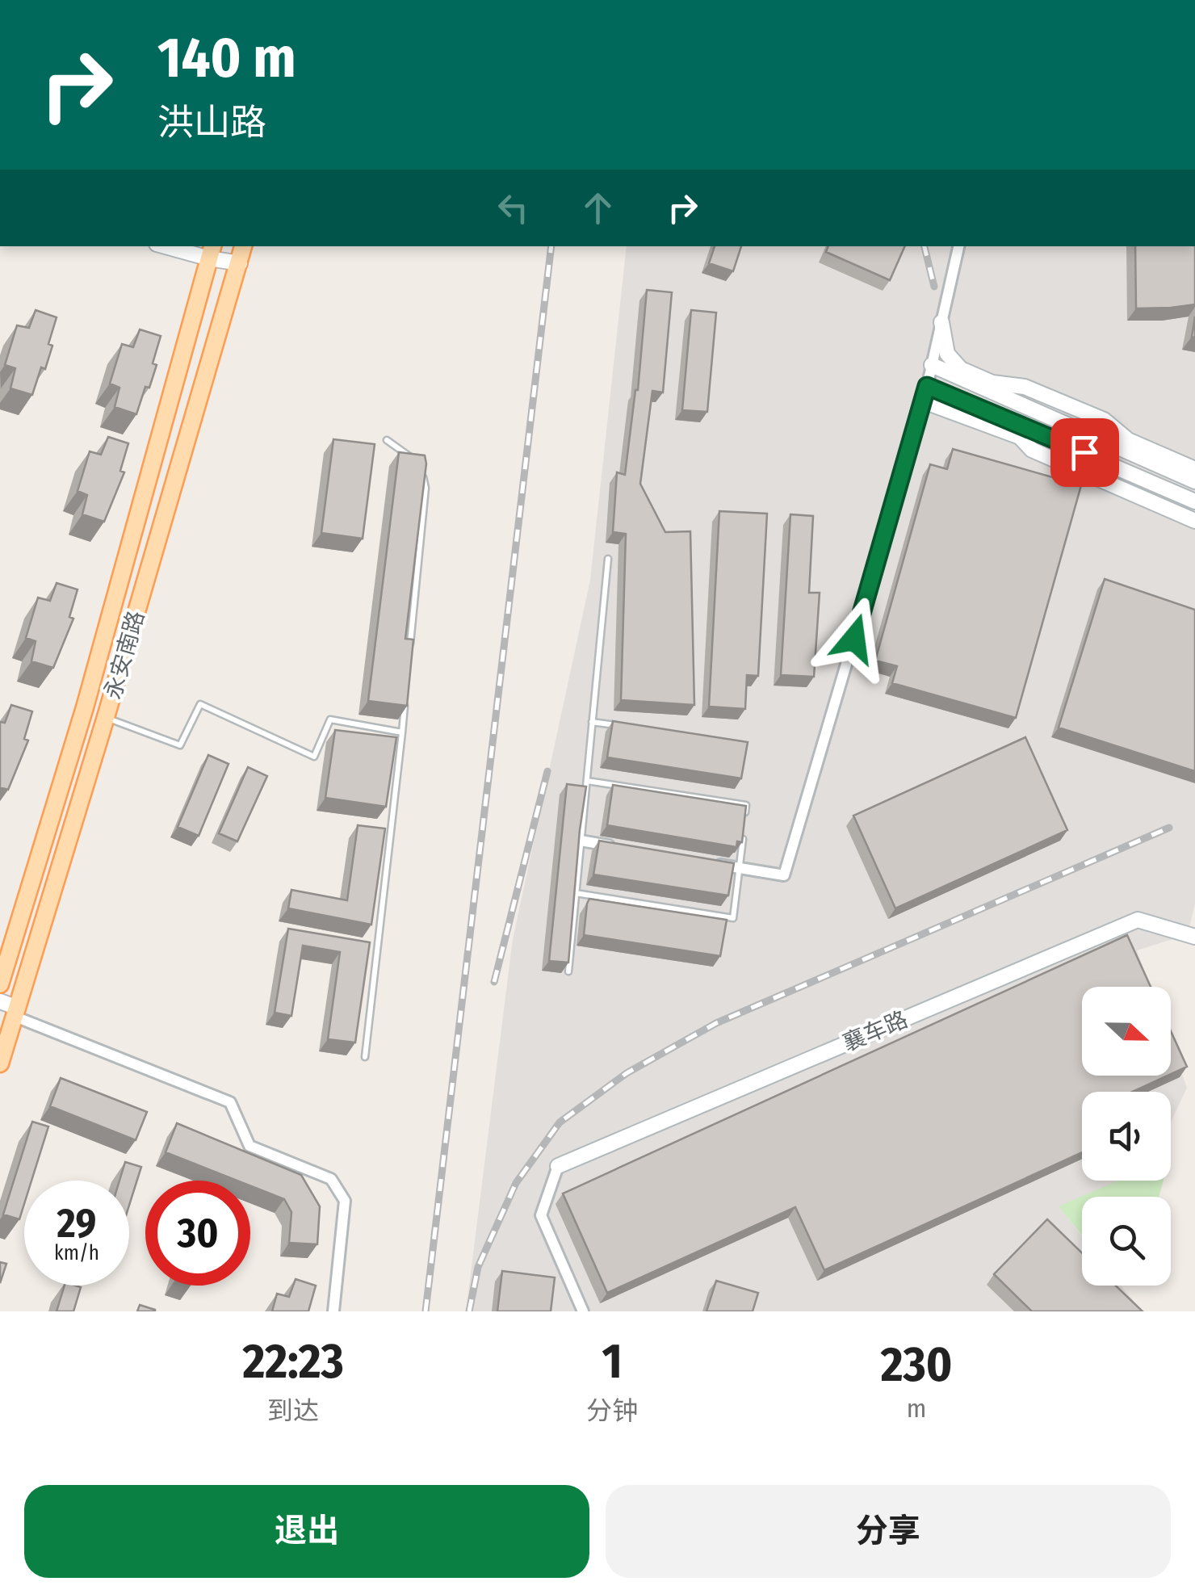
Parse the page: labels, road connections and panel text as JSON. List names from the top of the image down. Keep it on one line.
{"streets":{"main road":["永安南路"],"street":["襄车路"]},"north":"right","page":{"turn":["140 m","洪山路"],"speed":"29 km/h","limit":"30","eta":["22:23","到达","1","分钟","230","m"],"buttons":["退出","分享"]}}
